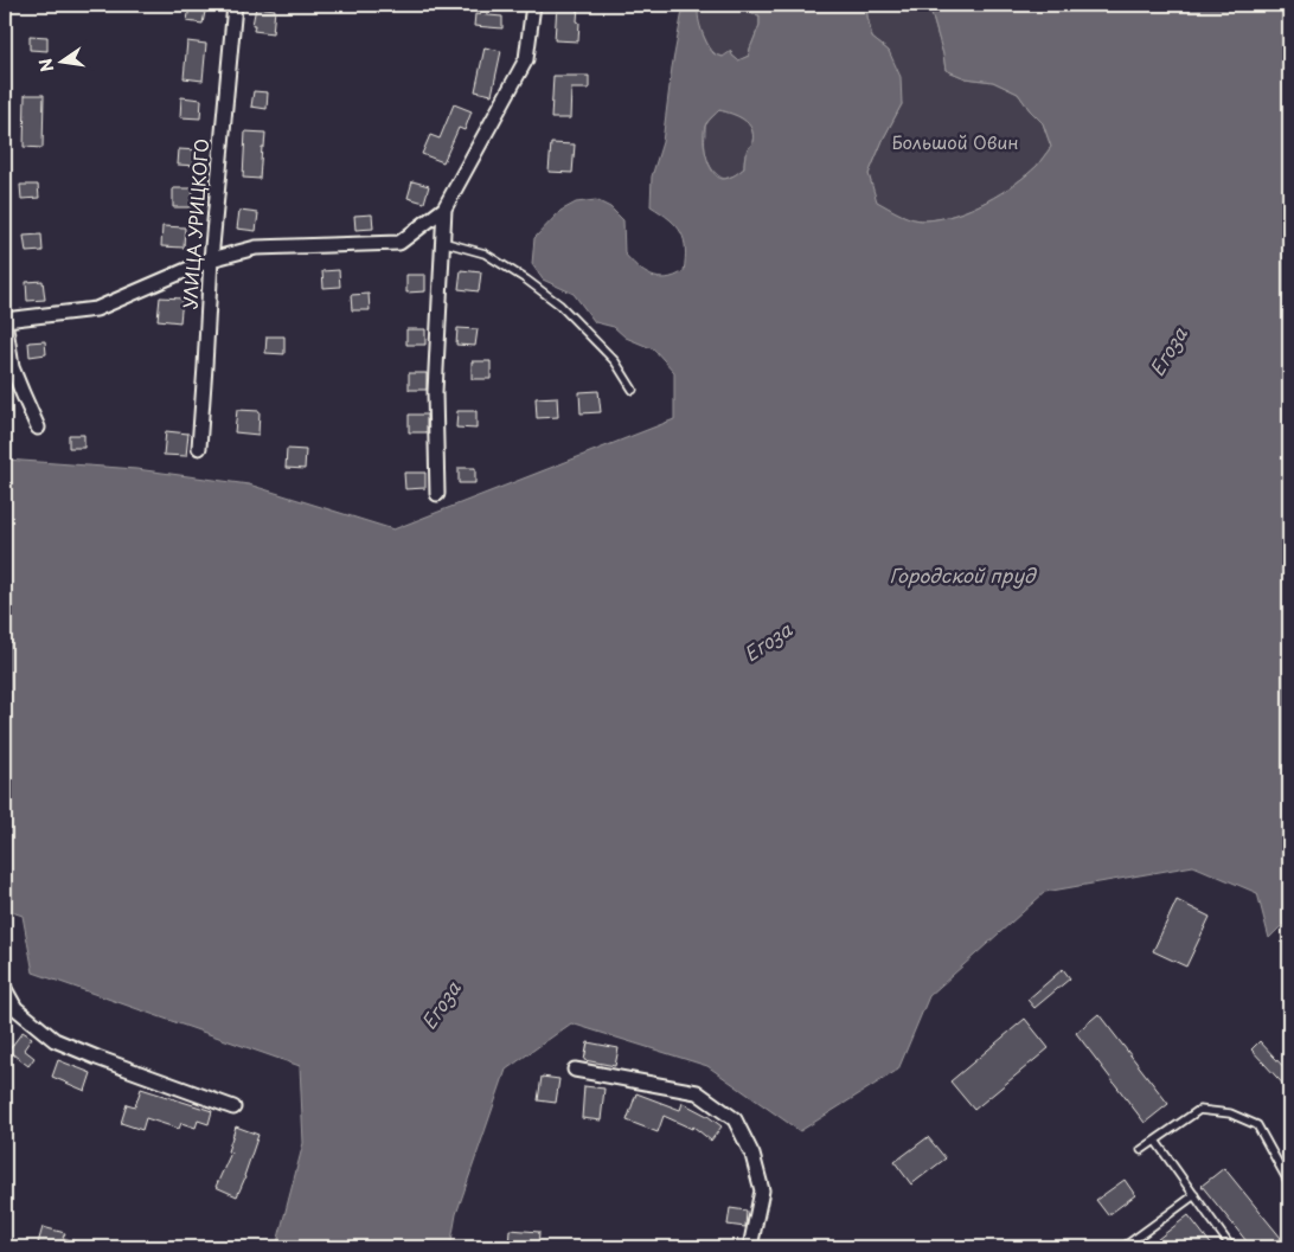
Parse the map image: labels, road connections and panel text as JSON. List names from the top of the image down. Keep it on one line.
{"streets":{"street":["УЛИЦА УРИЦКОГО"]},"water":["Егоза","Городской пруд"],"parks":["Большой Овин"],"north":"left"}
